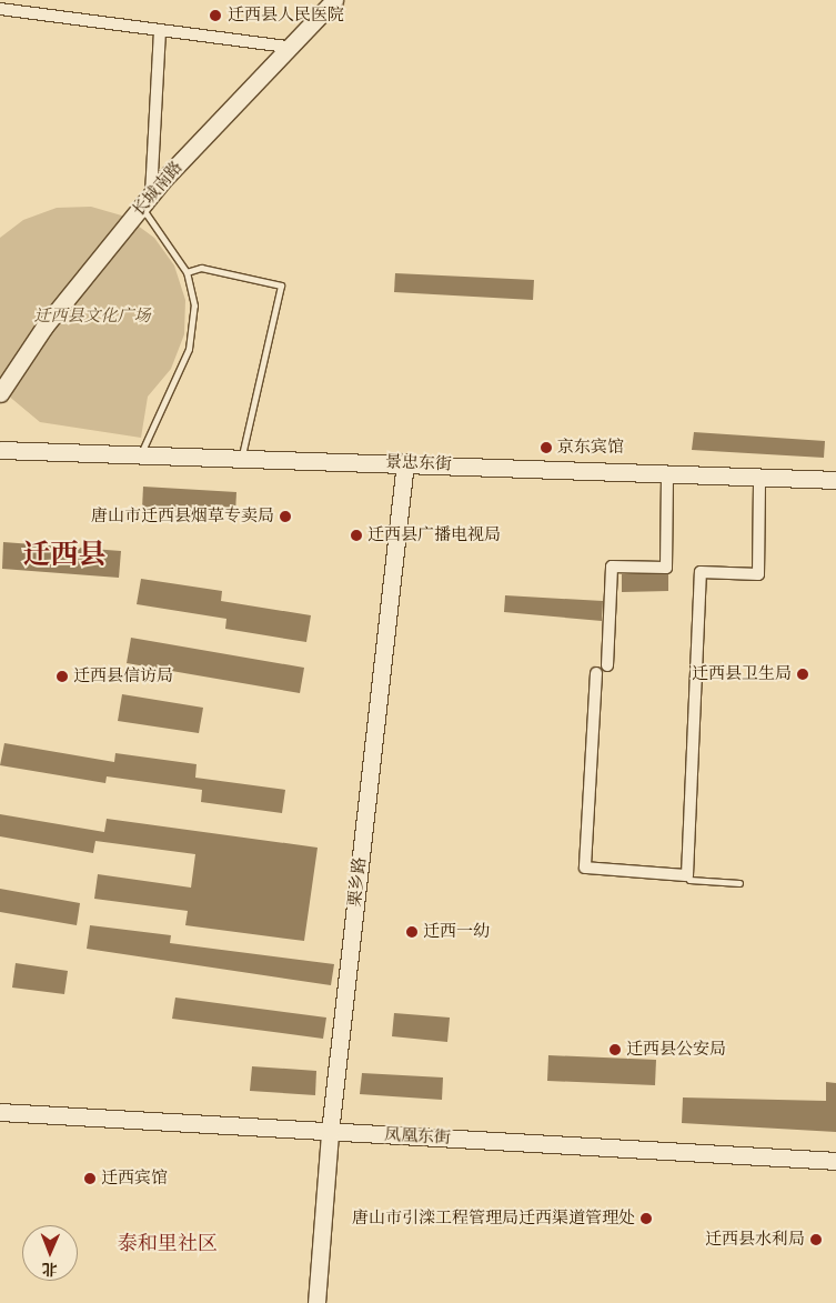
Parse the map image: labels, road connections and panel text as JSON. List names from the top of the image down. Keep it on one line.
{"streets":{"street":["长城南路","景忠东街","栗乡路","凤凰东街"]},"crossings":[["景忠东街","栗乡路"],["栗乡路","凤凰东街"]],"districts":["迁西县","泰和里社区"],"parks":["迁西县文化广场"],"places":["迁西县人民医院","京东宾馆","唐山市迁西县烟草专卖局","迁西县广播电视局","迁西县卫生局","迁西县信访局","迁西一幼","迁西县公安局","迁西宾馆","唐山市引滦工程管理局迁西渠道管理处","迁西县水利局"],"north":"bottom"}
